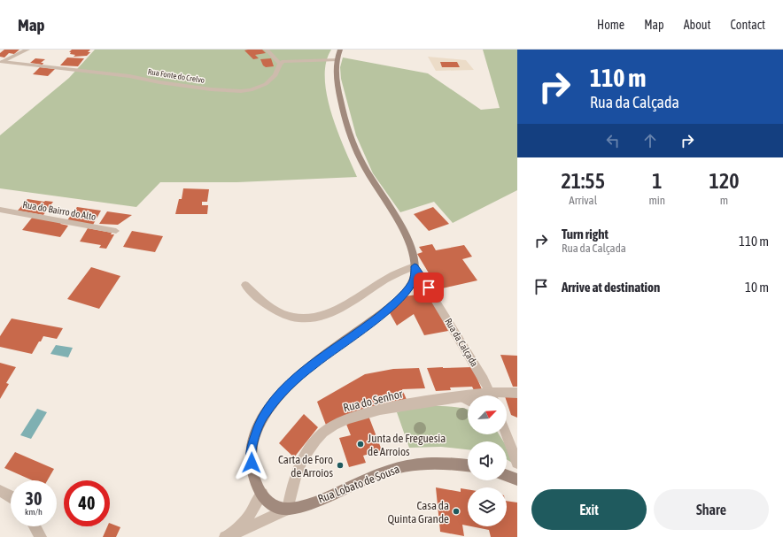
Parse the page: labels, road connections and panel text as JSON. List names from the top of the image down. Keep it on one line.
{"streets":{"street":["Rua Fonte do Crelvo","Rua do Bairro do Alto","Rua da Calçada","Rua do Senhor","Rua Lobato de Sousa"]},"crossings":[["Rua do Senhor","Rua Lobato de Sousa"]],"places":["Junta de Freguesia de Arroios","Carta de Foro de Arroios","Casa da Quinta Grande"],"north":"top right","page":{"header":"Map","nav":["Home","Map","About","Contact"],"turn":["110 m","Rua da Calçada"],"eta":["21:55","Arrival","1","min","120","m"],"list":[{"name":"Turn right","note":"Rua da Calçada","value":"110 m"},{"name":"Arrive at destination","value":"10 m"}],"speed":"30 km/h","limit":"40","buttons":["Exit","Share"]}}
